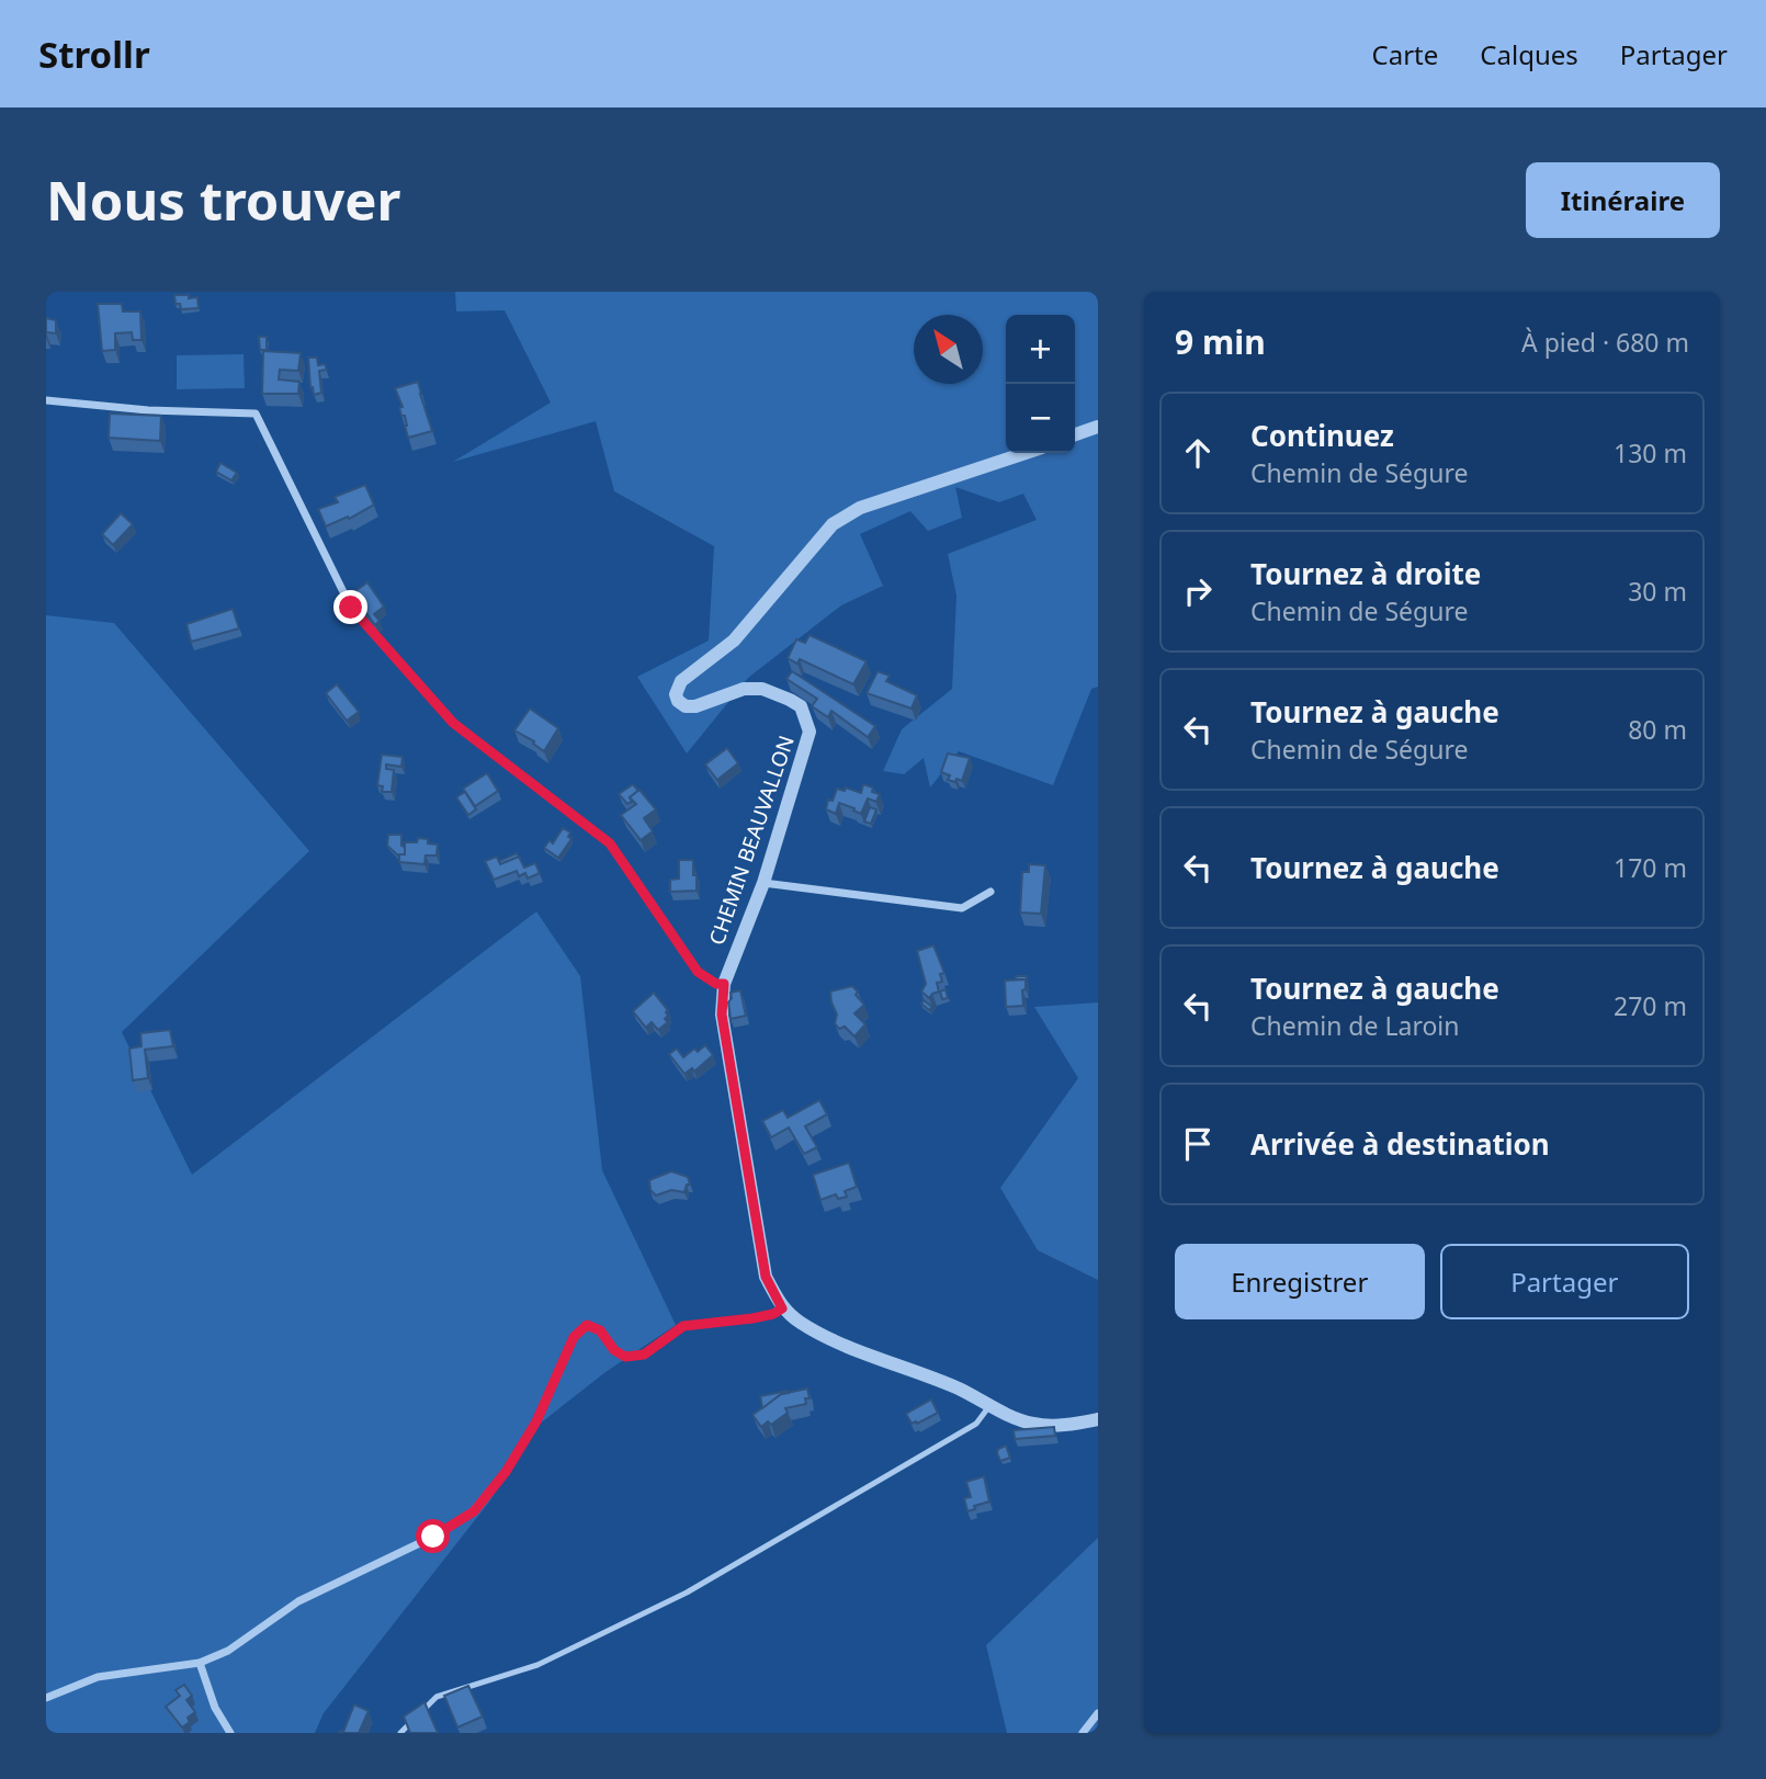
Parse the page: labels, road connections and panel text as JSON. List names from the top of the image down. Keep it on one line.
{"streets":{"street":["CHEMIN BEAUVALLON"]},"north":"top left","page":{"header":"Strollr","nav":["Carte","Calques","Partager"],"buttons":["Itinéraire",["Enregistrer","Partager"]],"title":"Nous trouver","heading":["9 min","À pied · 680 m"],"map_buttons":["+","−"],"list":[["Continuez","Chemin de Ségure","130 m"],["Tournez à droite","Chemin de Ségure","30 m"],["Tournez à gauche","Chemin de Ségure","80 m"],["Tournez à gauche","170 m"],["Tournez à gauche","Chemin de Laroin","270 m"],"Arrivée à destination"]}}
